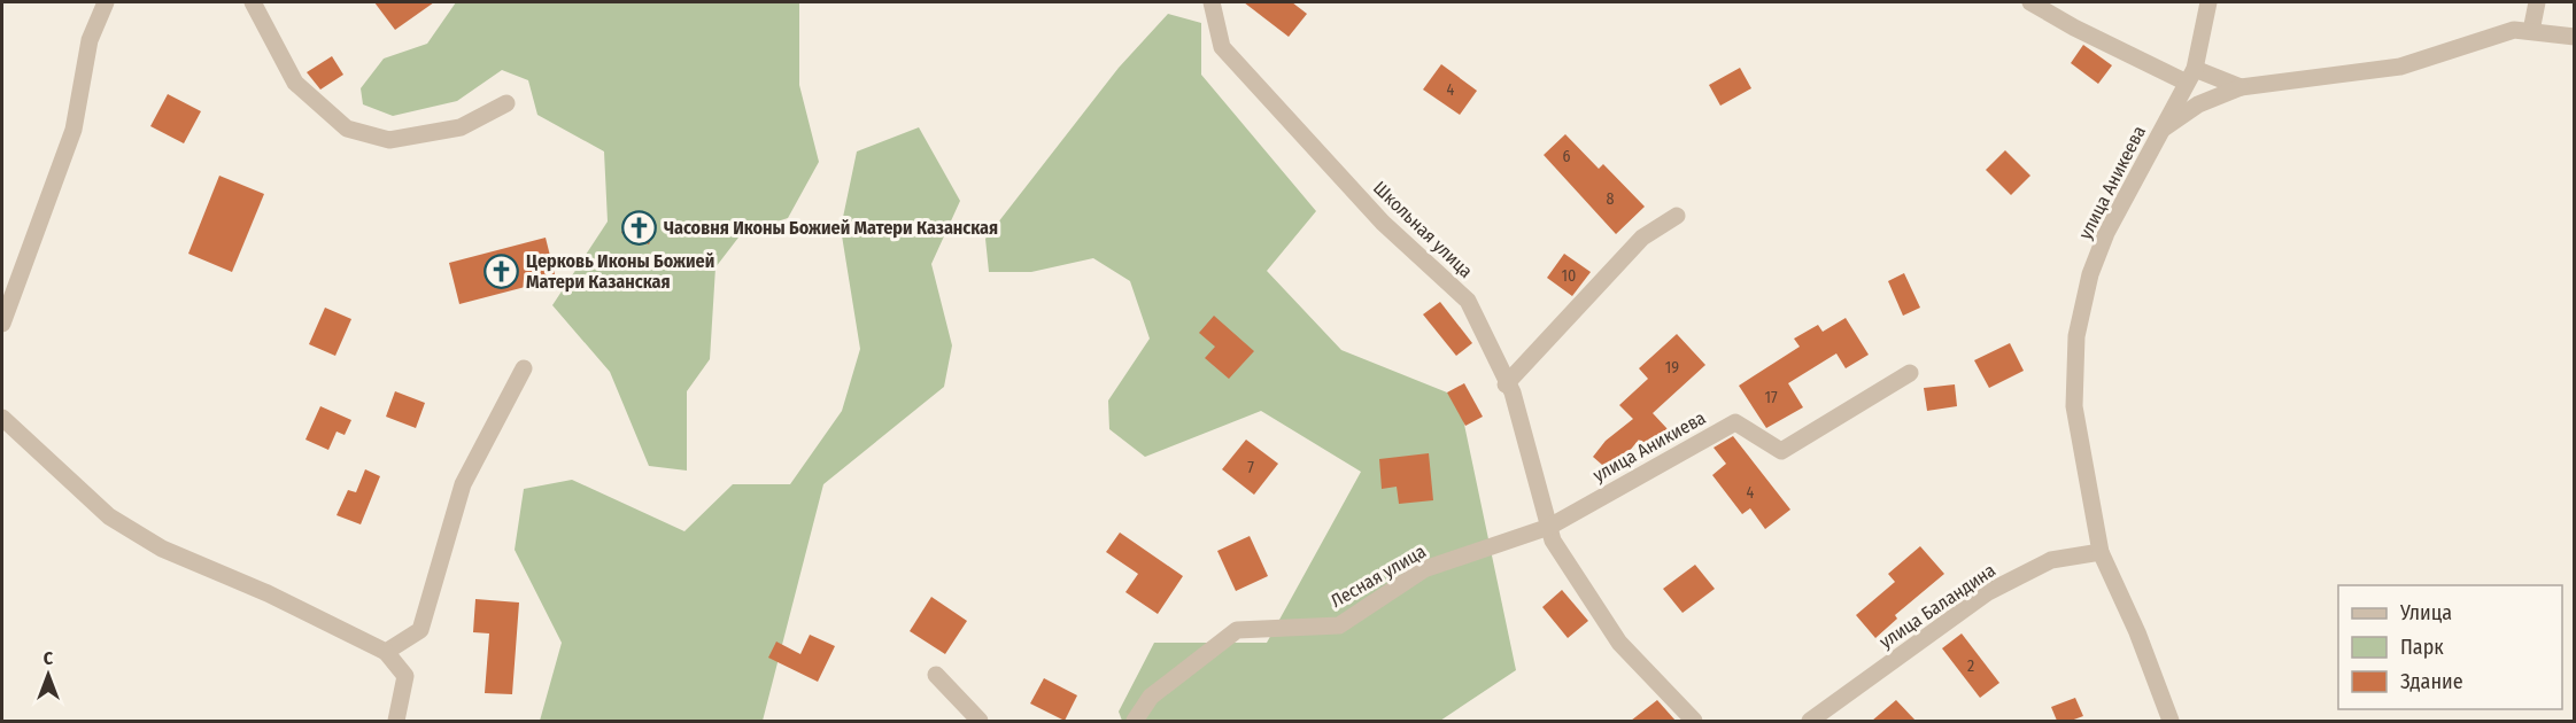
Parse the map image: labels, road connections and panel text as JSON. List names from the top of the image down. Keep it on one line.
{"streets":{"street":["улица Аникеева","Школьная улица","улица Аникиева","Лесная улица","улица Баландина"]},"crossings":[["улица Аникеева","улица Баландина"],["Школьная улица","улица Аникиева"],["Школьная улица","Лесная улица"],["улица Аникиева","Лесная улица"]],"places":{"church":["Часовня Иконы Божией Матери Казанская","Церковь Иконы Божией Матери Казанская"]},"house_numbers":["4","6","8","10","19","17","7","4","2"],"legend":["Улица","Парк","Здание"],"north":"top"}
